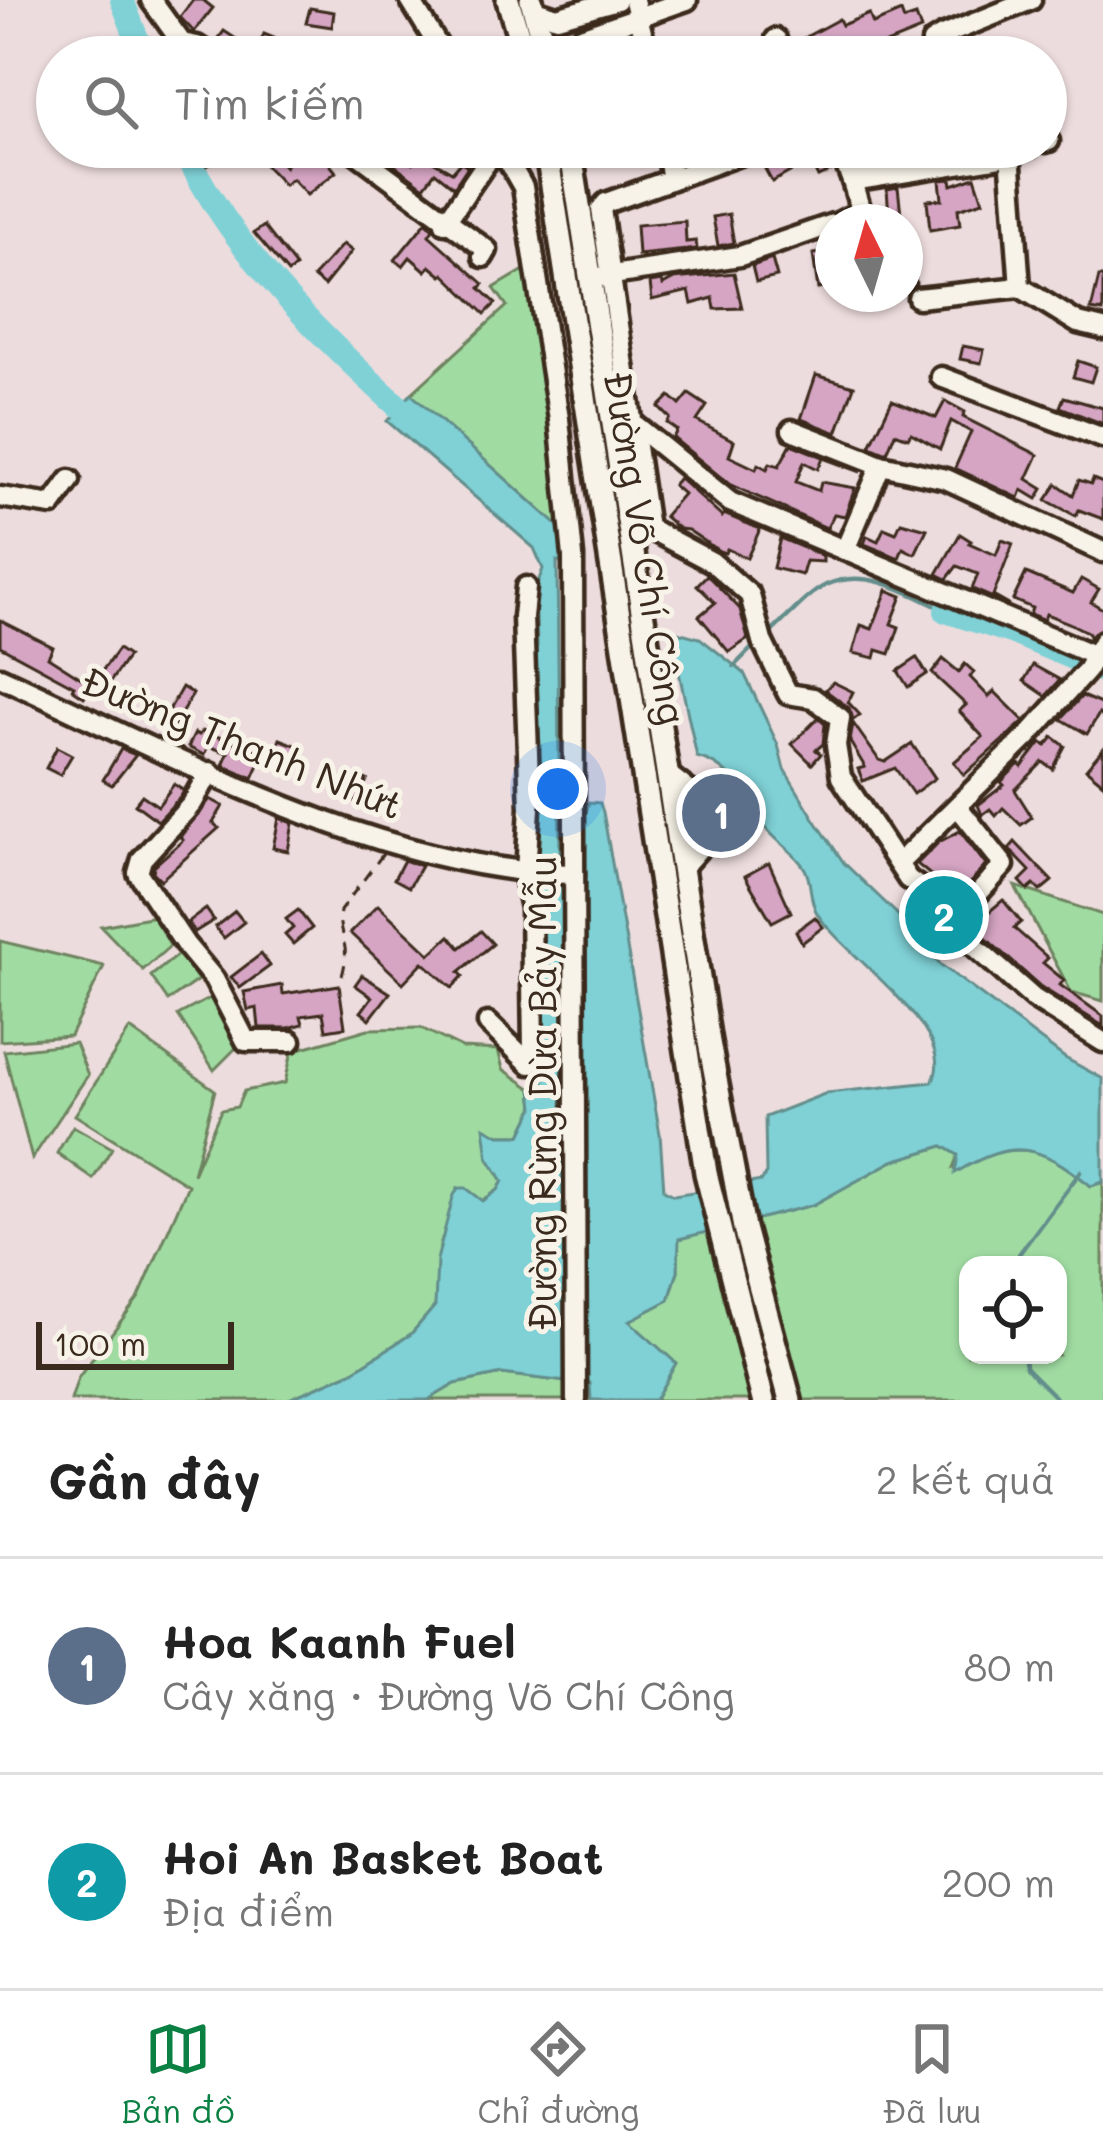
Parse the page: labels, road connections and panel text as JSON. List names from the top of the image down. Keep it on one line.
{"streets":{"main road":["Đường Võ Chí Công"],"street":["Đường Thanh Nhứt","Đường Rừng Dừa Bảy Mẫu"]},"crossings":[["Đường Thanh Nhứt","Đường Rừng Dừa Bảy Mẫu"]],"scale_bar":"100 m","north":"top","page":{"search":"Tìm kiếm","pins":["1","2"],"scale":"100 m","heading":["Gần đây","2 kết quả"],"list":[{"mark":"1","name":"Hoa Kaanh Fuel","note":"Cây xăng · Đường Võ Chí Công","value":"80 m"},{"mark":"2","name":"Hoi An Basket Boat","note":"Địa điểm","value":"200 m"}],"nav":["Bản đồ","Chỉ đường","Đã lưu"]}}
